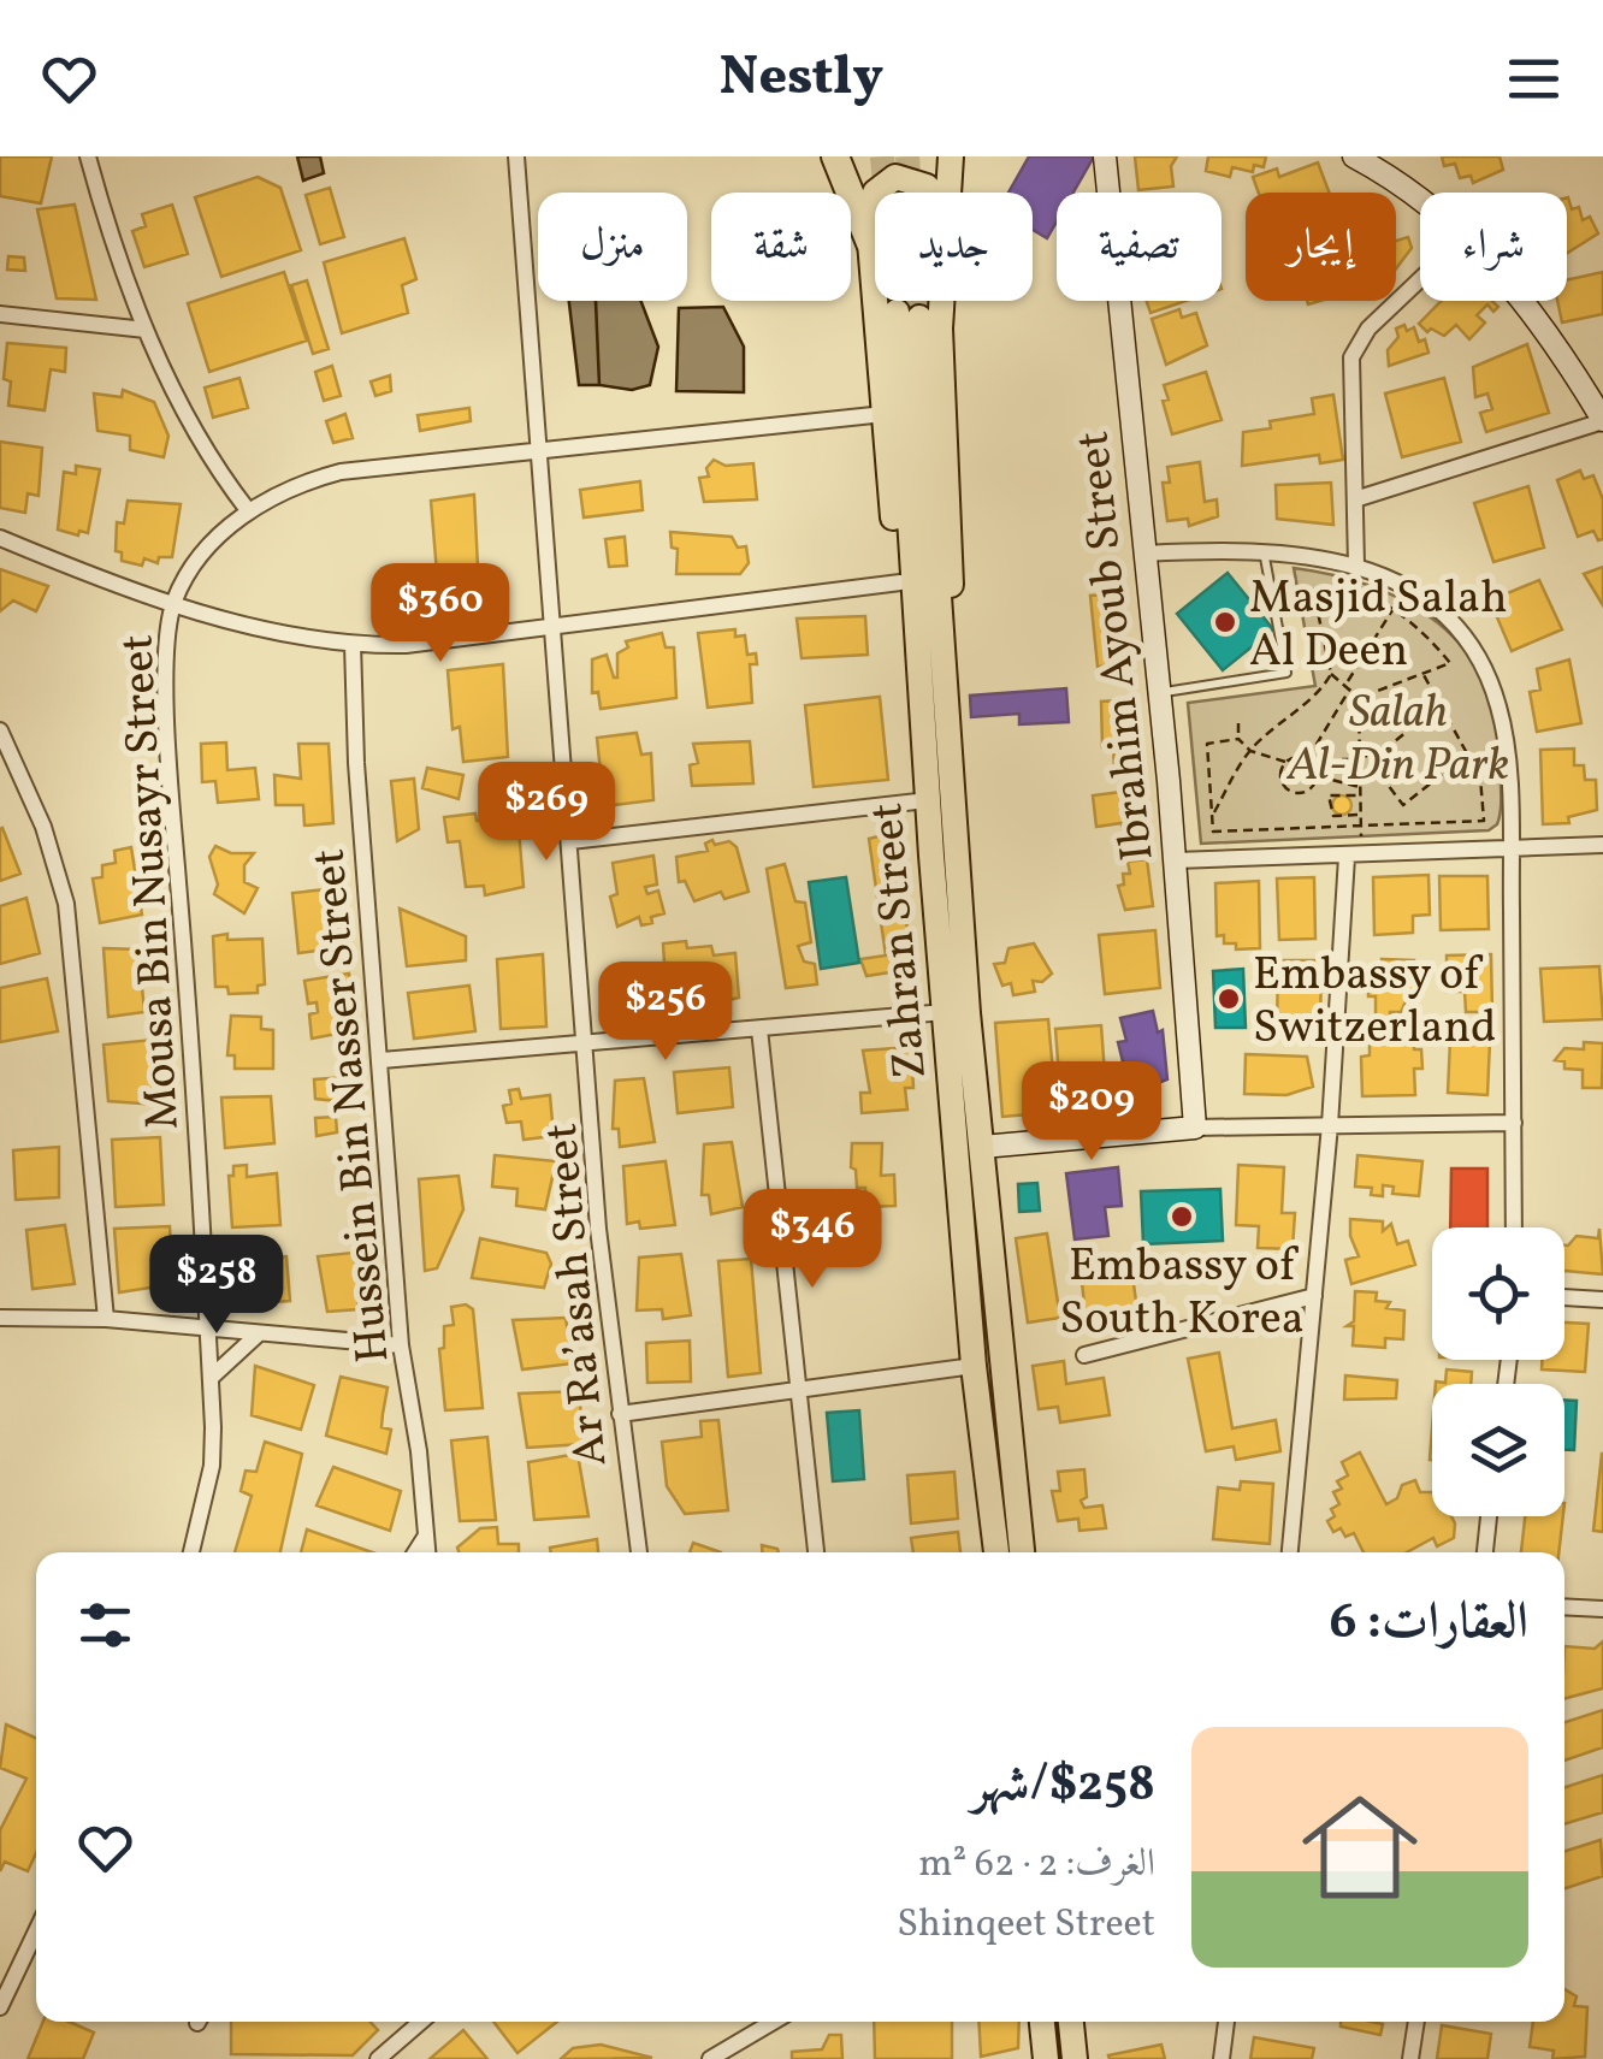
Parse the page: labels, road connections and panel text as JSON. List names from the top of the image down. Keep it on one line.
{"streets":{"main road":["Zahran Street"],"street":["Ibrahim Ayoub Street","Mousa Bin Nusayr Street","Hussein Bin Nasser Street","Ar Ra’asah Street"]},"crossings":[["Mousa Bin Nusayr Street","Ar Ra’asah Street"]],"parks":["Salah Al-Din Park"],"places":["Masjid Salah Al Deen","Embassy of Switzerland","Embassy of South Korea"],"page":{"header":"Nestly","chip":["شراء","إيجار","تصفية","جديد","شقة","منزل"],"price":["$360","$269","$256","$209","$346","$258"],"heading":"العقارات: 6","list":[{"name":"$258/شهر","note":"الغرف: 2 · 62 m² · Shinqeet Street"}]}}
